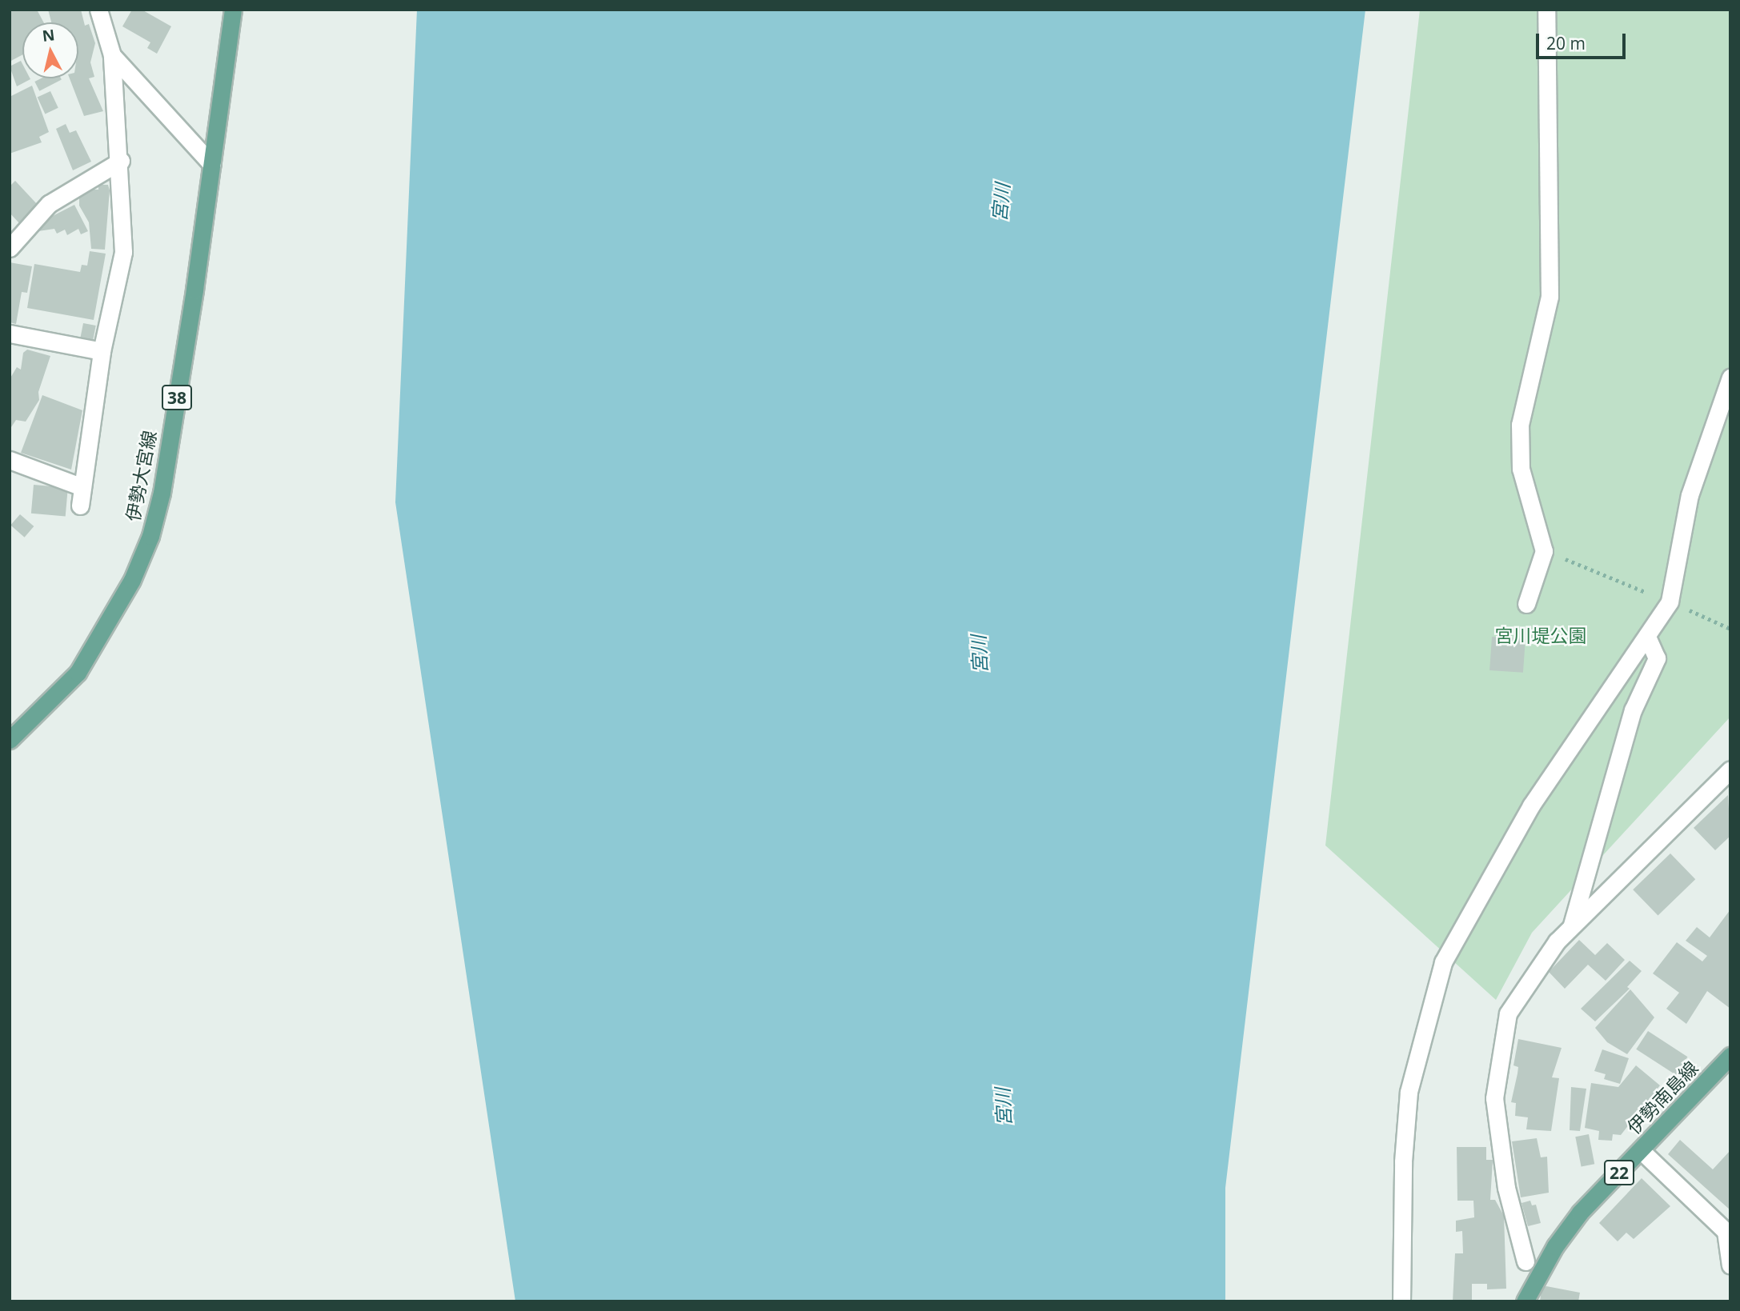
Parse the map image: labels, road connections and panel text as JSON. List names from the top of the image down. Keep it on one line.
{"streets":{"main road":["38","伊勢大宮線","伊勢南島線","22"]},"water":["宮川"],"parks":["宮川堤公園"],"scale_bar":"20 m","north":"top"}
